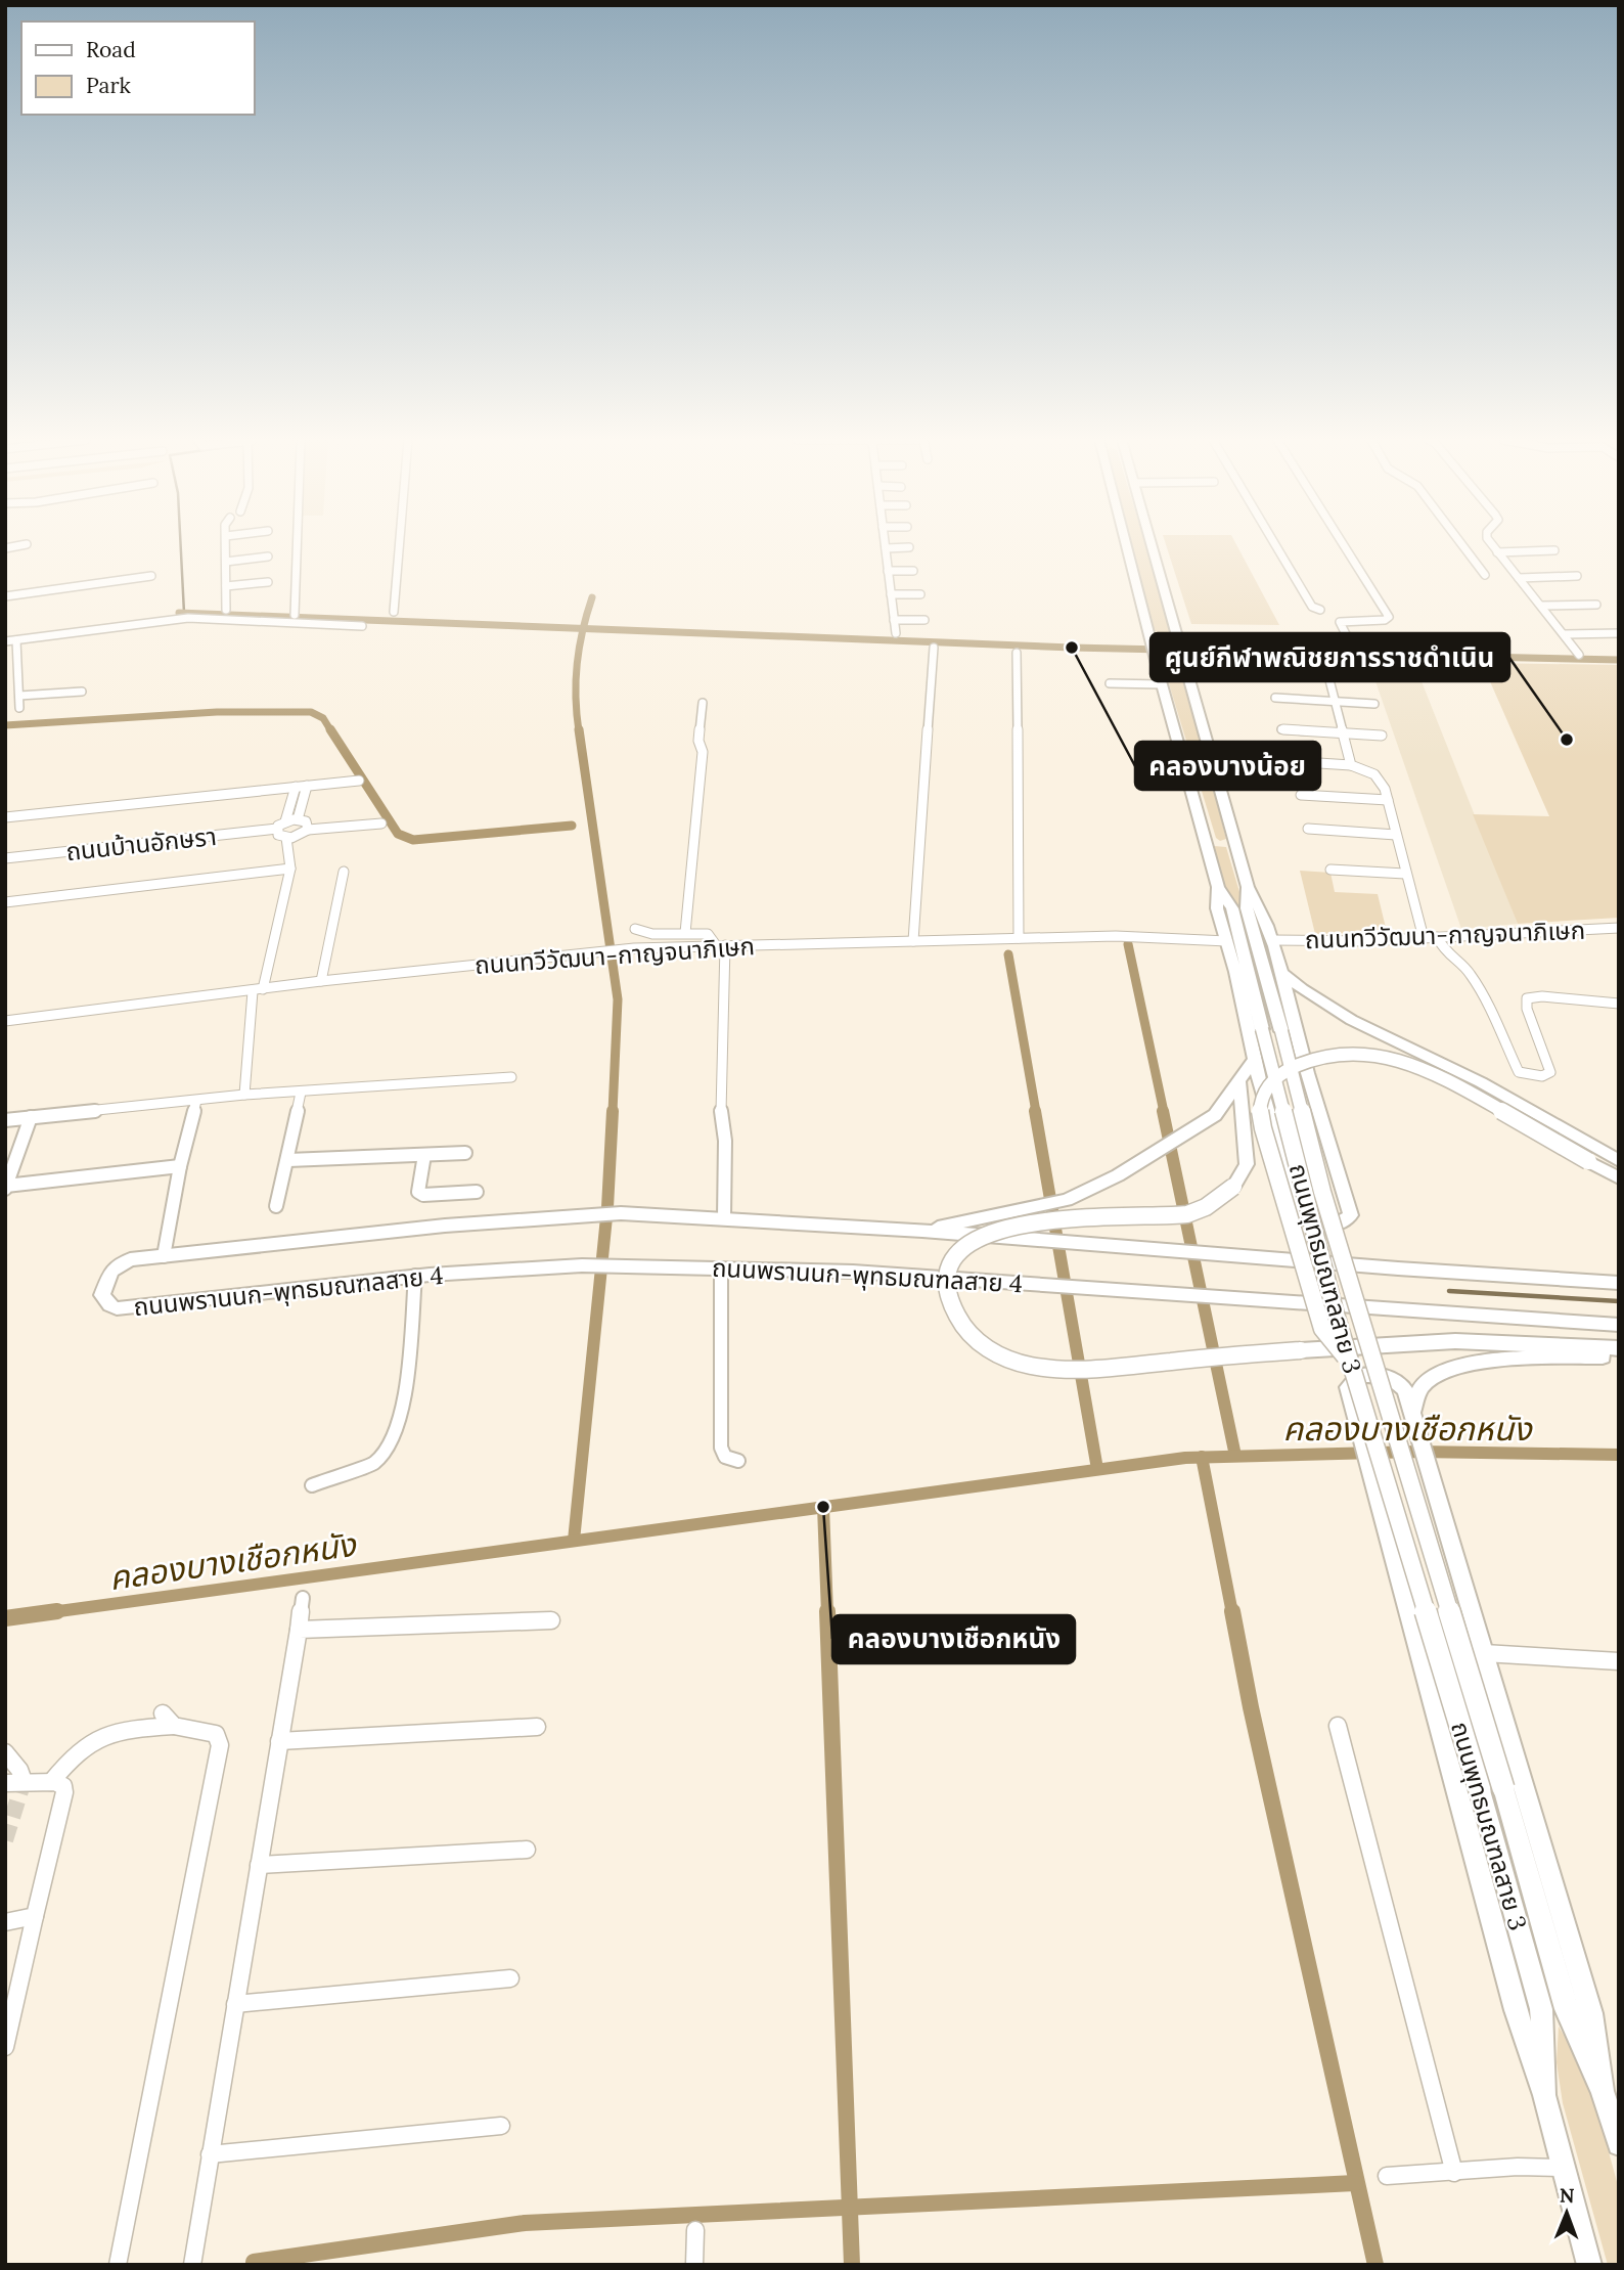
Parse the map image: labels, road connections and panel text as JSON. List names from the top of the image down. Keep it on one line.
{"streets":{"main road":["ถนนพุทธมณฑลสาย 3","ถนนพรานนก-พุทธมณฑลสาย 4"],"street":["ถนนบ้านอักษรา","ถนนทวีวัฒนา-กาญจนาภิเษก"]},"water":["คลองบางเชือกหนัง"],"places":["คลองบางน้อย","ศูนย์กีฬาพณิชยการราชดำเนิน","คลองบางเชือกหนัง"],"legend":["Road","Park"],"north":"top"}
